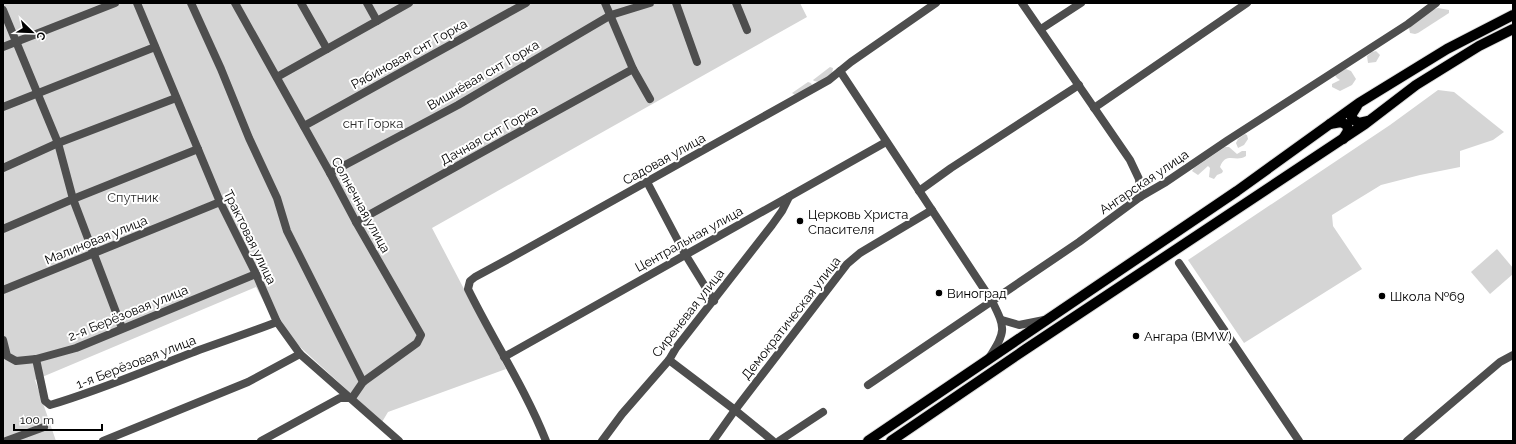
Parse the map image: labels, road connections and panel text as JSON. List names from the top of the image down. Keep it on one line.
{"streets":{"street":["Рябиновая снт Горка","Вишнёвая снт Горка","Дачная снт Горка","Садовая улица","Ангарская улица","Солнечная улица","Трактовая улица","Центральная улица","Малиновая улица","2-я Берёзовая улица","Сиреневая улица","Демократическая улица","1-я Берёзовая улица"]},"crossings":[["Рябиновая снт Горка","Солнечная улица"],["Вишнёвая снт Горка","Солнечная улица"],["Дачная снт Горка","Солнечная улица"],["Садовая улица","Центральная улица"],["Солнечная улица","Трактовая улица"],["Трактовая улица","Малиновая улица"],["Трактовая улица","2-я Берёзовая улица"],["Трактовая улица","1-я Берёзовая улица"],["Центральная улица","Сиреневая улица"],["2-я Берёзовая улица","1-я Берёзовая улица"]],"parks":["снт Горка","Спутник"],"places":["Церковь Христа Спасителя","Виноград","Школа №69","Ангара (BMW)"],"scale_bar":"100 m","north":"bottom right"}
